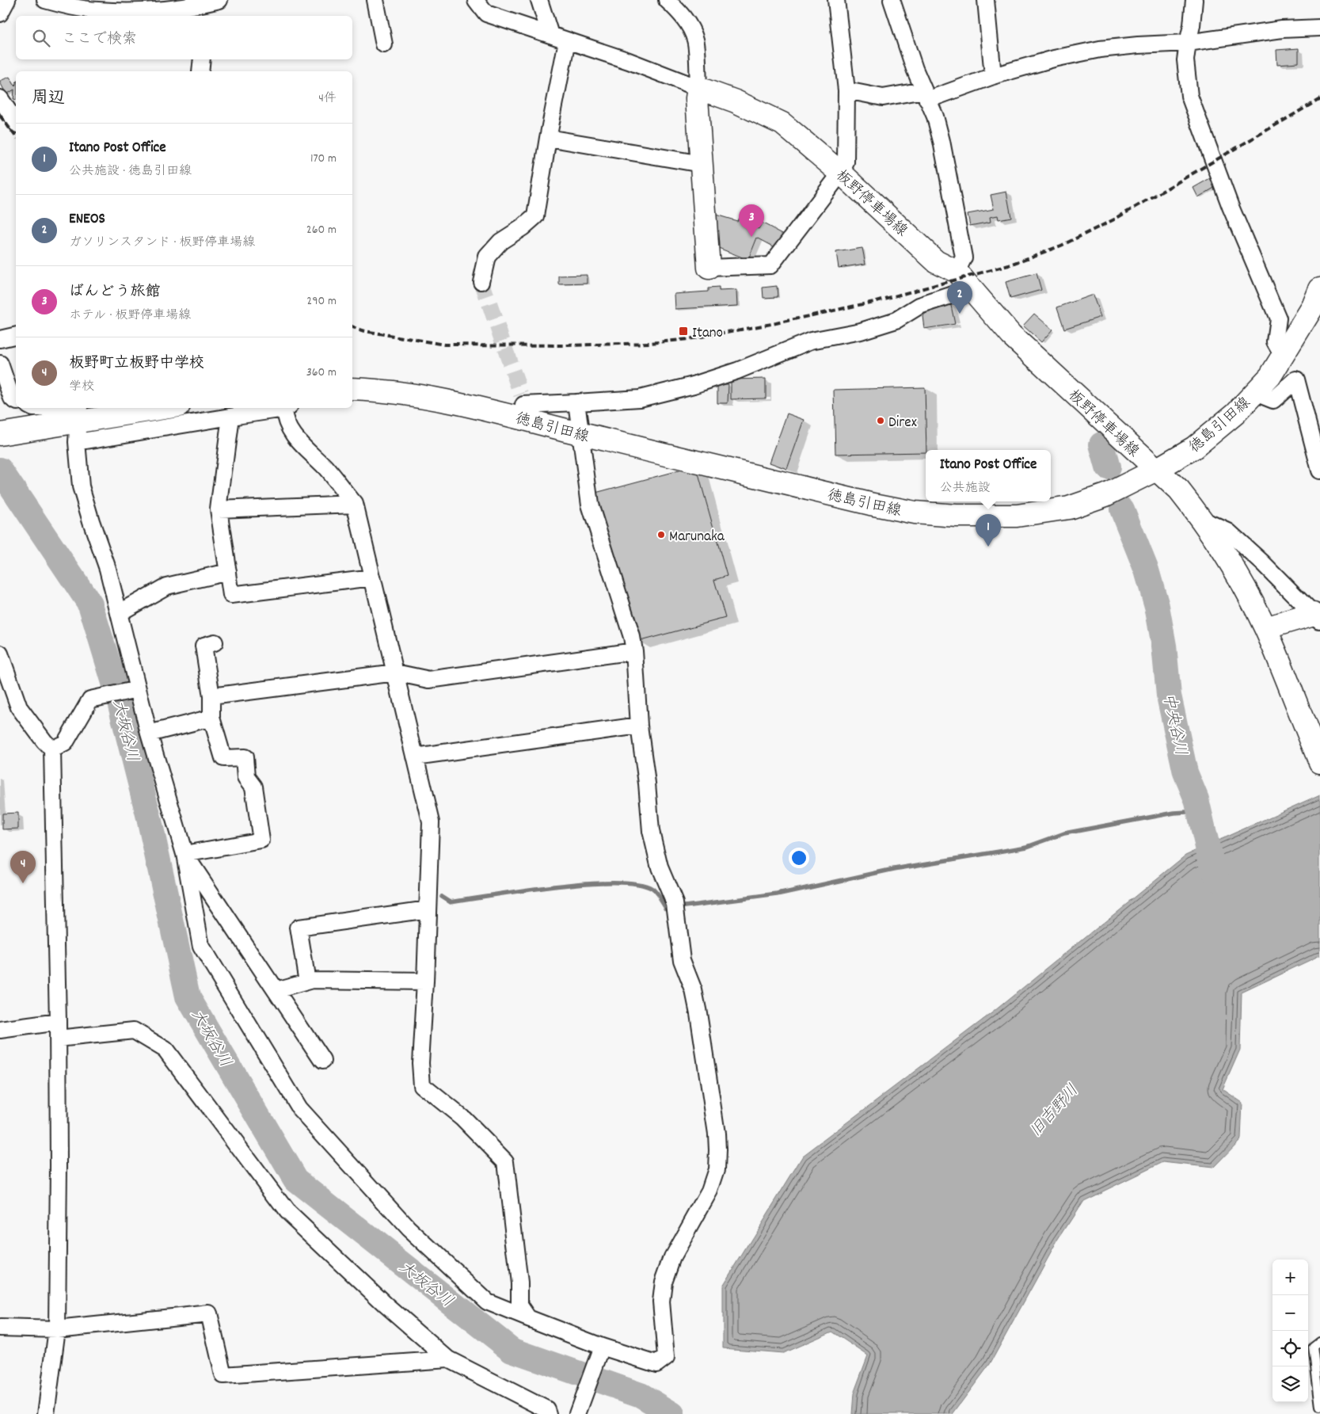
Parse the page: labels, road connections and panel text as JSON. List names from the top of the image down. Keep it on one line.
{"streets":{"main road":["板野停車場線","徳島引田線"]},"crossings":[["板野停車場線","徳島引田線"]],"water":["中央谷川","大坂谷川","旧吉野川"],"places":{"transit":["Itano"],"other":["Direx","Marunaka"]},"page":{"search":"ここで検索","heading":["周辺","4件"],"list":[{"mark":"1","name":"Itano Post Office","note":"公共施設 · 徳島引田線","value":"170 m"},{"mark":"2","name":"ENEOS","note":"ガソリンスタンド · 板野停車場線","value":"260 m"},{"mark":"3","name":"ばんどう旅館","note":"ホテル · 板野停車場線","value":"290 m"},{"mark":"4","name":"板野町立板野中学校","note":"学校","value":"360 m"}],"pins":["3","2","1","4"],"popup":["Itano Post Office","公共施設"],"map_buttons":["+","−"]}}
